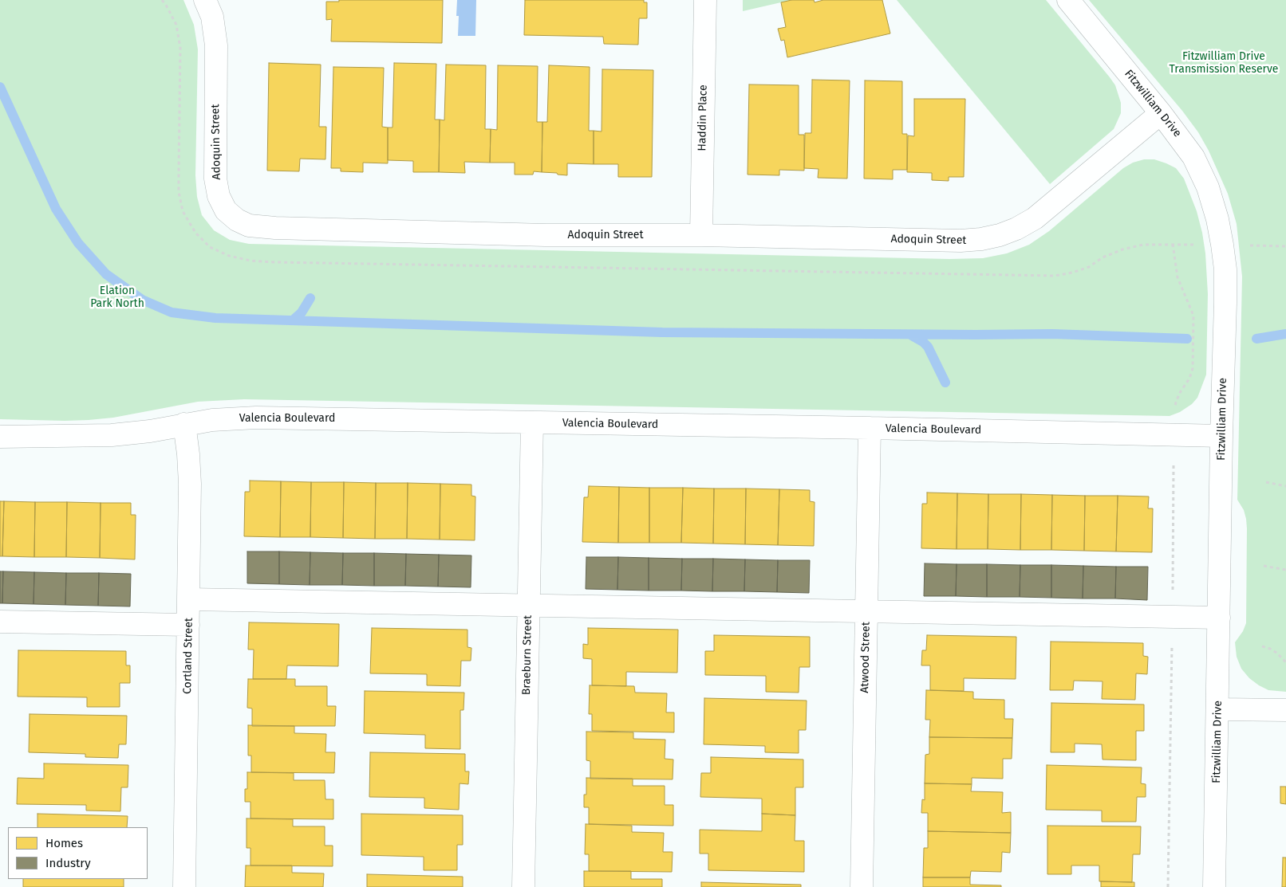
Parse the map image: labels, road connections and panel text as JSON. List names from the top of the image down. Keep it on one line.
{"streets":{"street":["Fitzwilliam Drive","Haddin Place","Adoquin Street","Valencia Boulevard","Braeburn Street","Cortland Street","Atwood Street"]},"crossings":[["Fitzwilliam Drive","Adoquin Street"],["Fitzwilliam Drive","Valencia Boulevard"],["Haddin Place","Adoquin Street"],["Valencia Boulevard","Braeburn Street"],["Valencia Boulevard","Cortland Street"],["Valencia Boulevard","Atwood Street"]],"parks":["Fitzwilliam Drive Transmission Reserve","Elation Park North"],"legend":["Homes","Industry"]}
